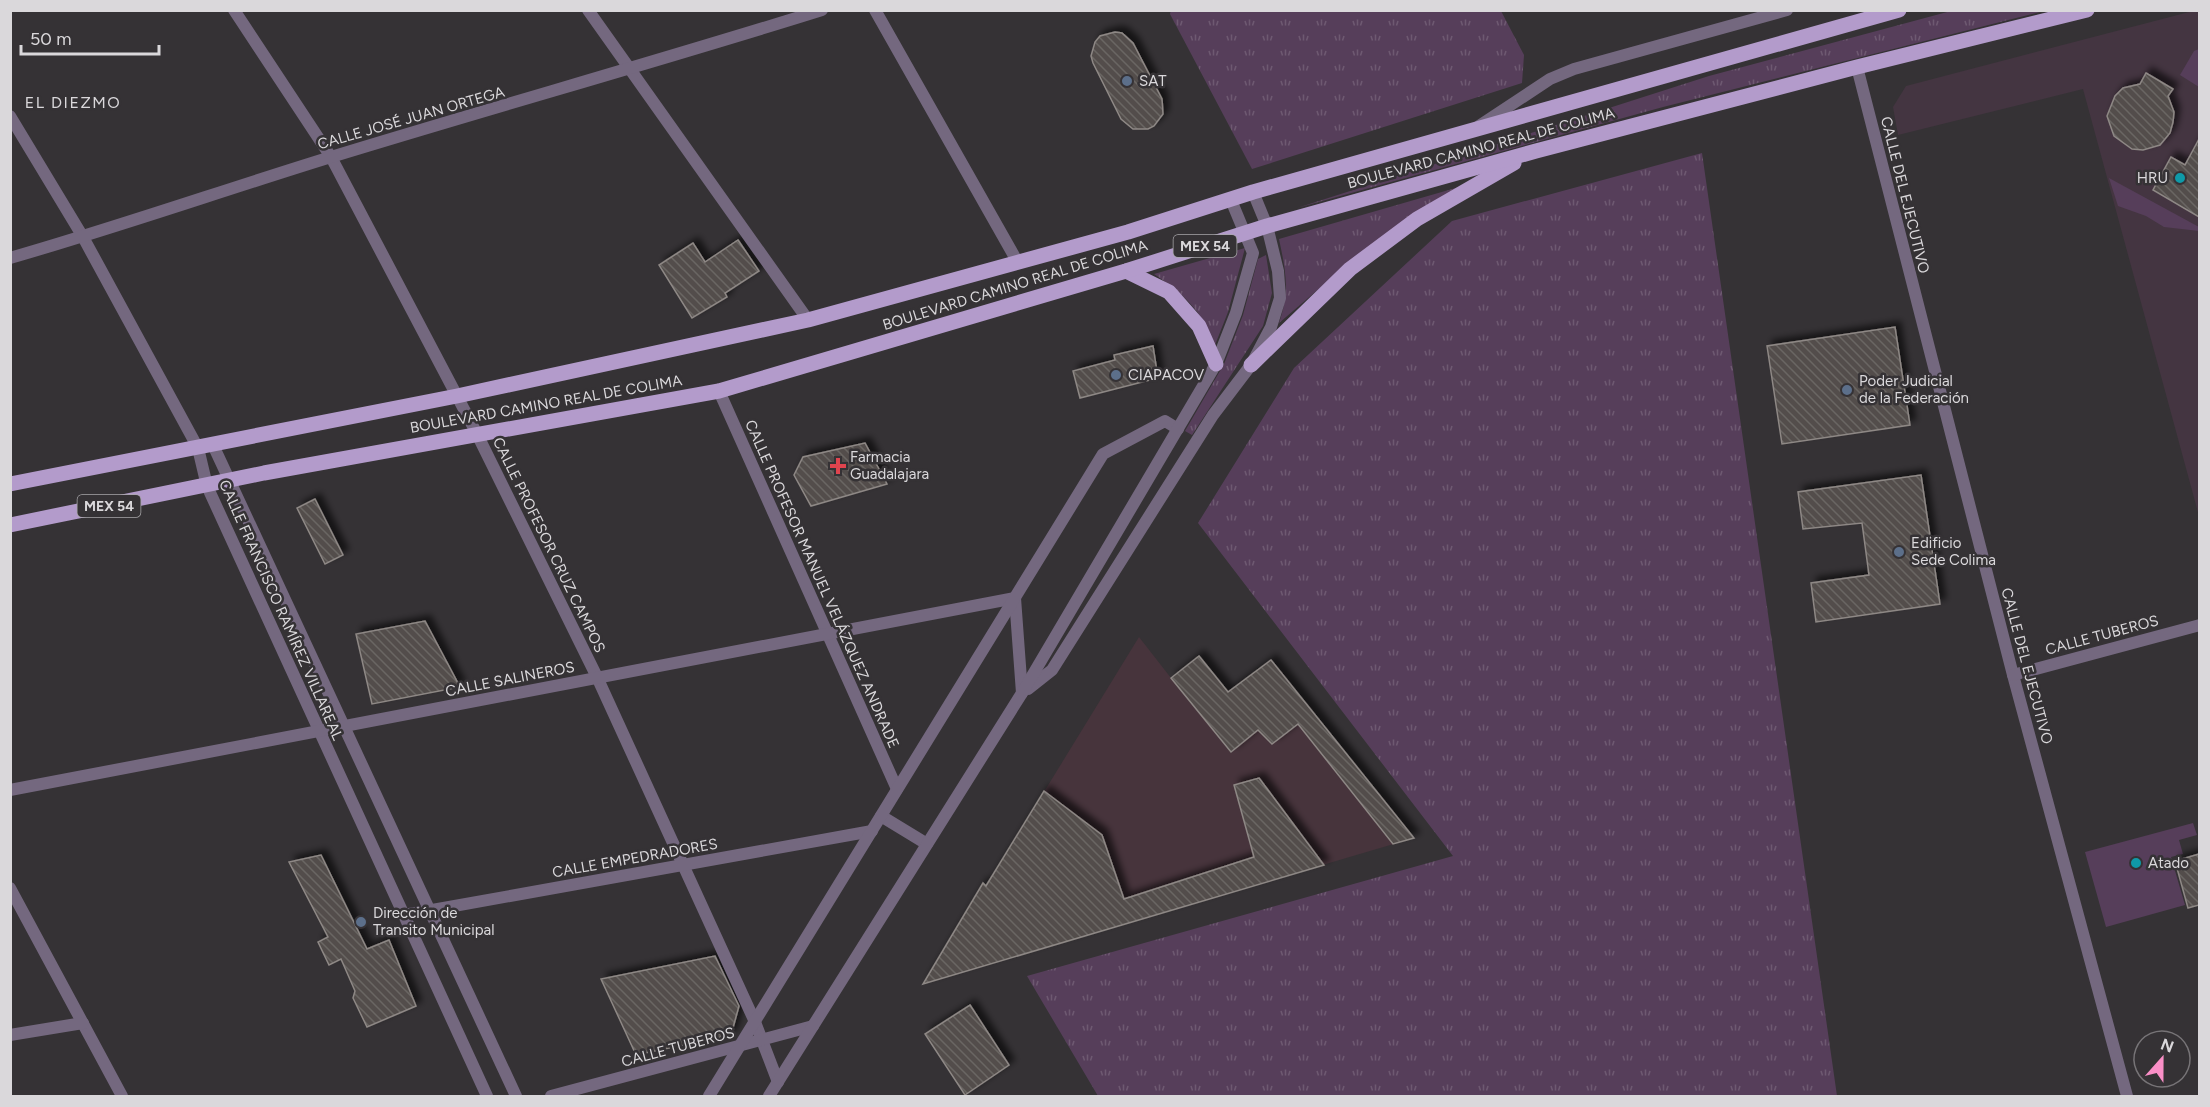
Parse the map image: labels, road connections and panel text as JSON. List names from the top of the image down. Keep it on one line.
{"streets":{"main road":["BOULEVARD CAMINO REAL DE COLIMA","MEX 54"],"street":["CALLE JOSÉ JUAN ORTEGA","CALLE DEL EJECUTIVO","CALLE PROFESOR CRUZ CAMPOS","CALLE PROFESOR MANUEL VELÁZQUEZ ANDRADE","CALLE FRANCISCO RAMÍREZ VILLAREAL","CALLE TUBEROS","CALLE SALINEROS","CALLE EMPEDRADORES"]},"crossings":[["CALLE JOSÉ JUAN ORTEGA","CALLE PROFESOR CRUZ CAMPOS"],["CALLE JOSÉ JUAN ORTEGA","CALLE FRANCISCO RAMÍREZ VILLAREAL"],["BOULEVARD CAMINO REAL DE COLIMA","CALLE DEL EJECUTIVO"],["BOULEVARD CAMINO REAL DE COLIMA","CALLE PROFESOR CRUZ CAMPOS"],["BOULEVARD CAMINO REAL DE COLIMA","CALLE PROFESOR MANUEL VELÁZQUEZ ANDRADE"],["BOULEVARD CAMINO REAL DE COLIMA","CALLE FRANCISCO RAMÍREZ VILLAREAL"],["CALLE DEL EJECUTIVO","CALLE TUBEROS"],["CALLE PROFESOR CRUZ CAMPOS","CALLE TUBEROS"],["CALLE PROFESOR CRUZ CAMPOS","CALLE SALINEROS"],["CALLE PROFESOR CRUZ CAMPOS","CALLE EMPEDRADORES"],["CALLE PROFESOR MANUEL VELÁZQUEZ ANDRADE","CALLE SALINEROS"],["CALLE FRANCISCO RAMÍREZ VILLAREAL","CALLE SALINEROS"],["CALLE FRANCISCO RAMÍREZ VILLAREAL","CALLE EMPEDRADORES"]],"districts":["EL DIEZMO"],"places":{"other":["SAT","HRU","CIAPACOV","Poder Judicial de la Federación","Edificio Sede Colima","Atado","Dirección de Transito Municipal"],"health":["Farmacia Guadalajara"]},"scale_bar":"50 m","north":"top"}
